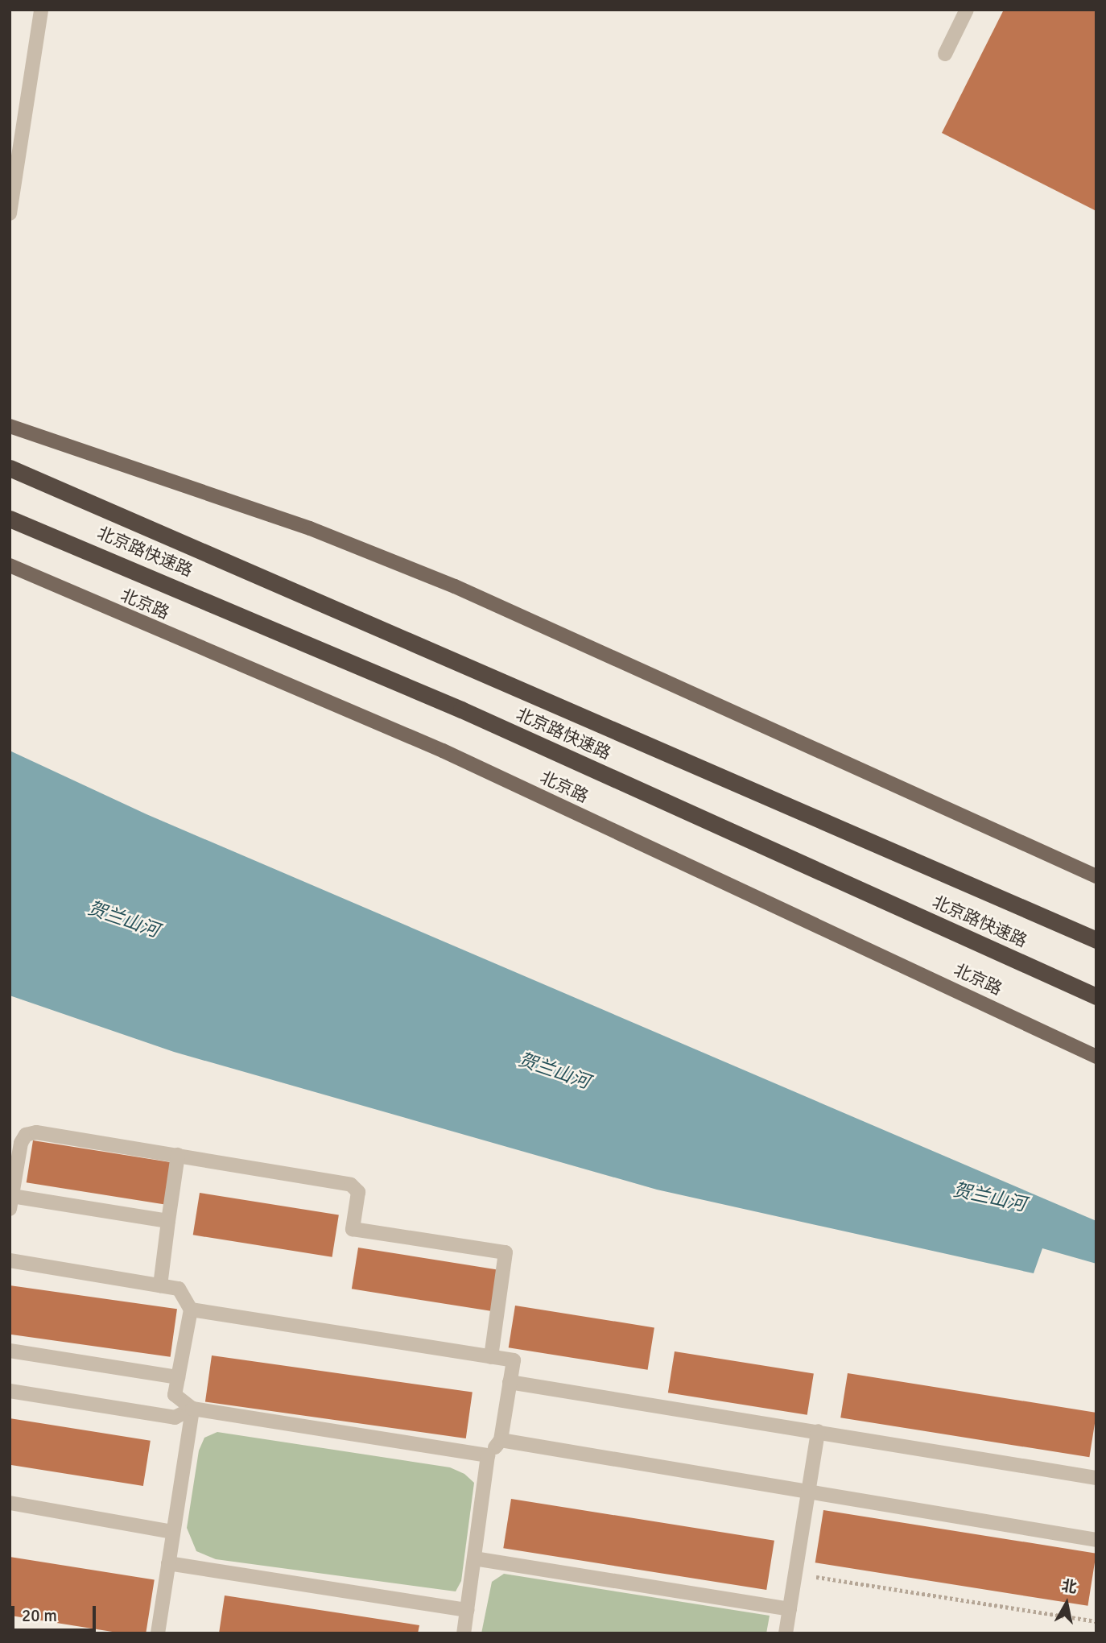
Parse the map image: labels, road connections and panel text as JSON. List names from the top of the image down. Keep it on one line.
{"streets":{"highway":["北京路快速路"],"main road":["北京路"]},"water":["贺兰山河"],"scale_bar":"20 m","north":"top"}
